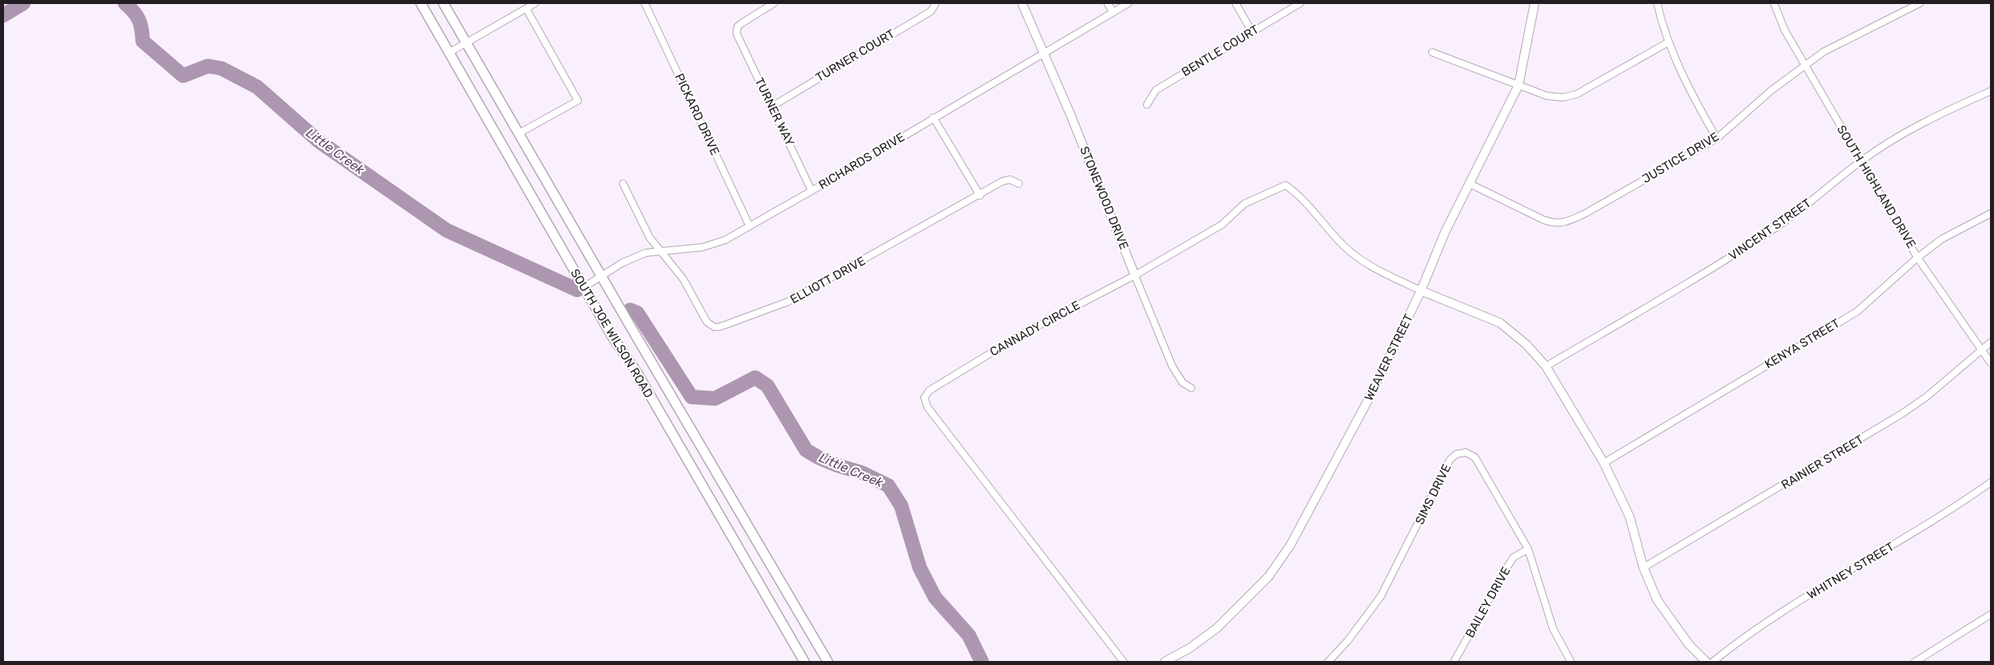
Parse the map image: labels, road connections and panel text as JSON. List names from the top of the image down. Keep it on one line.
{"streets":{"main road":["SOUTH JOE WILSON ROAD"],"street":["BENTLE COURT","TURNER COURT","TURNER WAY","PICKARD DRIVE","JUSTICE DRIVE","RICHARDS DRIVE","SOUTH HIGHLAND DRIVE","STONEWOOD DRIVE","VINCENT STREET","ELLIOTT DRIVE","CANNADY CIRCLE","KENYA STREET","WEAVER STREET","RAINIER STREET","SIMS DRIVE","WHITNEY STREET","BAILEY DRIVE"]},"crossings":[["TURNER COURT","TURNER WAY"],["TURNER WAY","RICHARDS DRIVE"],["PICKARD DRIVE","RICHARDS DRIVE"],["JUSTICE DRIVE","SOUTH HIGHLAND DRIVE"],["JUSTICE DRIVE","WEAVER STREET"],["RICHARDS DRIVE","STONEWOOD DRIVE"],["RICHARDS DRIVE","ELLIOTT DRIVE"],["RICHARDS DRIVE","SOUTH JOE WILSON ROAD"],["SOUTH HIGHLAND DRIVE","VINCENT STREET"],["SOUTH HIGHLAND DRIVE","KENYA STREET"],["SOUTH HIGHLAND DRIVE","RAINIER STREET"],["STONEWOOD DRIVE","CANNADY CIRCLE"],["CANNADY CIRCLE","WEAVER STREET"],["SIMS DRIVE","BAILEY DRIVE"]],"water":["Little Creek"]}
